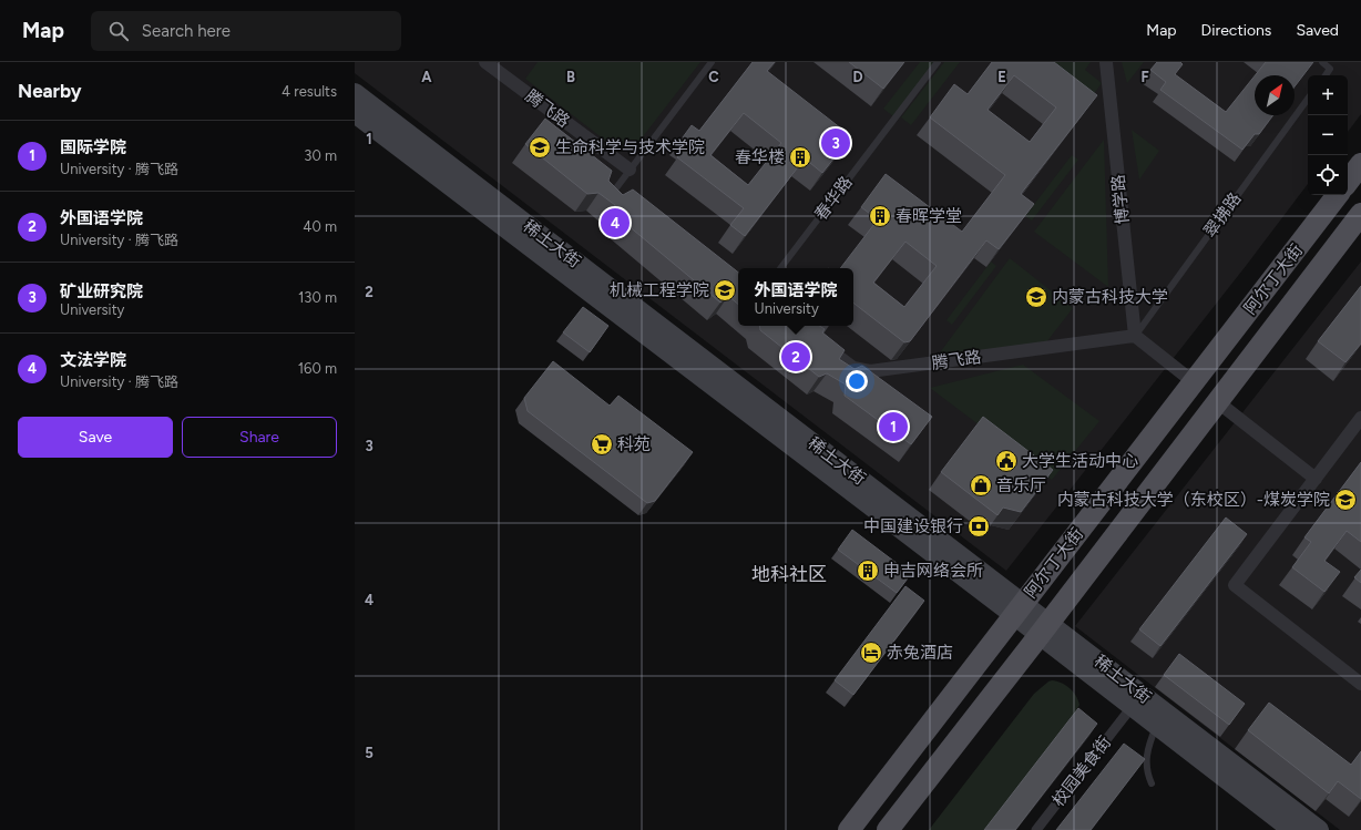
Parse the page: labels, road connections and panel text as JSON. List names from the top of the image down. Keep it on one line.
{"streets":{"main road":["稀土大街","阿尔丁大街"],"street":["腾飞路","博学路","校园美食街"],"lane":["春华路","翠拂路"]},"crossings":[["腾飞路","博学路"],["腾飞路","翠拂路"],["博学路","翠拂路"],["稀土大街","阿尔丁大街"]],"districts":["地科社区"],"places":{"school or university":["生命科学与技术学院","机械工程学院","内蒙古科技大学","内蒙古科技大学（东校区）-煤炭学院"],"building":["春华楼","春晖学堂","申吉网络会所"],"supermarket":["科苑"],"public building":["大学生活动中心"],"shop":["音乐厅"],"bank":["中国建设银行"],"hotel":["赤兔酒店"]},"north":"top right","page":{"header":"Map","search":"Search here","nav":["Map","Directions","Saved"],"heading":["Nearby","4 results"],"map_buttons":["+","−"],"list":[{"mark":"1","name":"国际学院","note":"University · 腾飞路","value":"30 m"},{"mark":"2","name":"外国语学院","note":"University · 腾飞路","value":"40 m"},{"mark":"3","name":"矿业研究院","note":"University","value":"130 m"},{"mark":"4","name":"文法学院","note":"University · 腾飞路","value":"160 m"}],"pins":["3","4","2","1"],"popup":["外国语学院","University"],"buttons":["Save","Share"]},"grid":{"columns":["A","B","C","D","E","F"],"rows":["1","2","3","4","5"]}}
